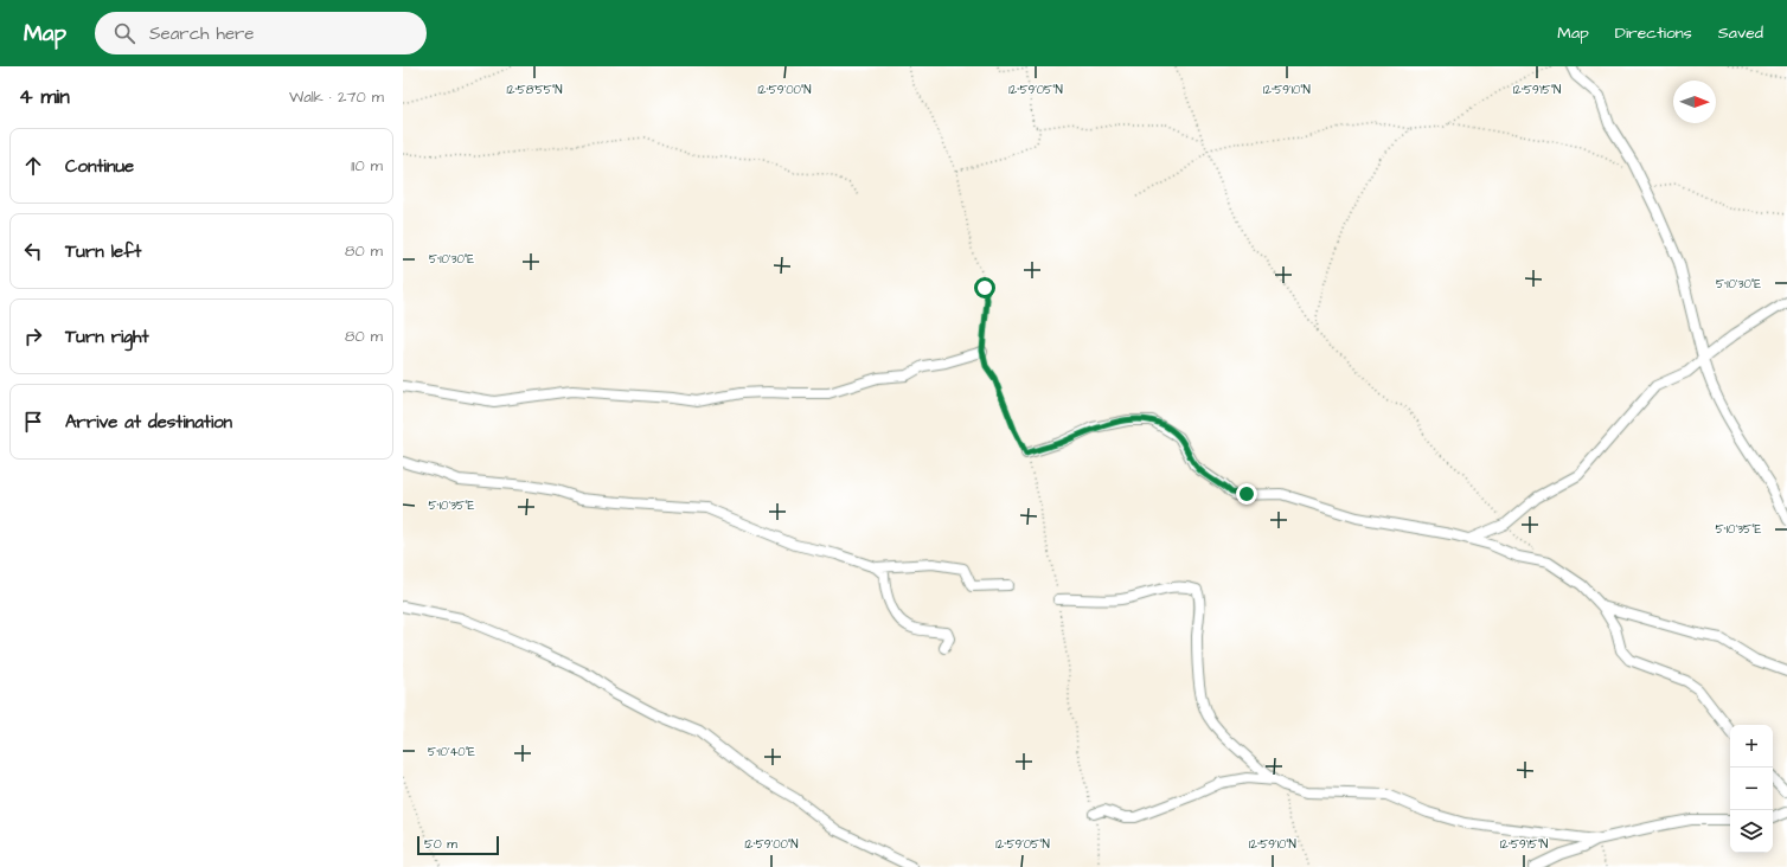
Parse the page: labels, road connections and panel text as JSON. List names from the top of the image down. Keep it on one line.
{"scale_bar":"50 m","north":"right","page":{"header":"Map","search":"Search here","nav":["Map","Directions","Saved"],"heading":["4 min","Walk · 270 m"],"list":[["Continue","110 m"],["Turn left","80 m"],["Turn right","80 m"],"Arrive at destination"],"map_buttons":["+","−"],"scale":"50 m"},"coordinates":["12°58'55\"N","12°59'00\"N","12°59'05\"N","12°59'10\"N","12°59'15\"N","5°10'30\"E","5°10'35\"E","5°10'40\"E"]}
